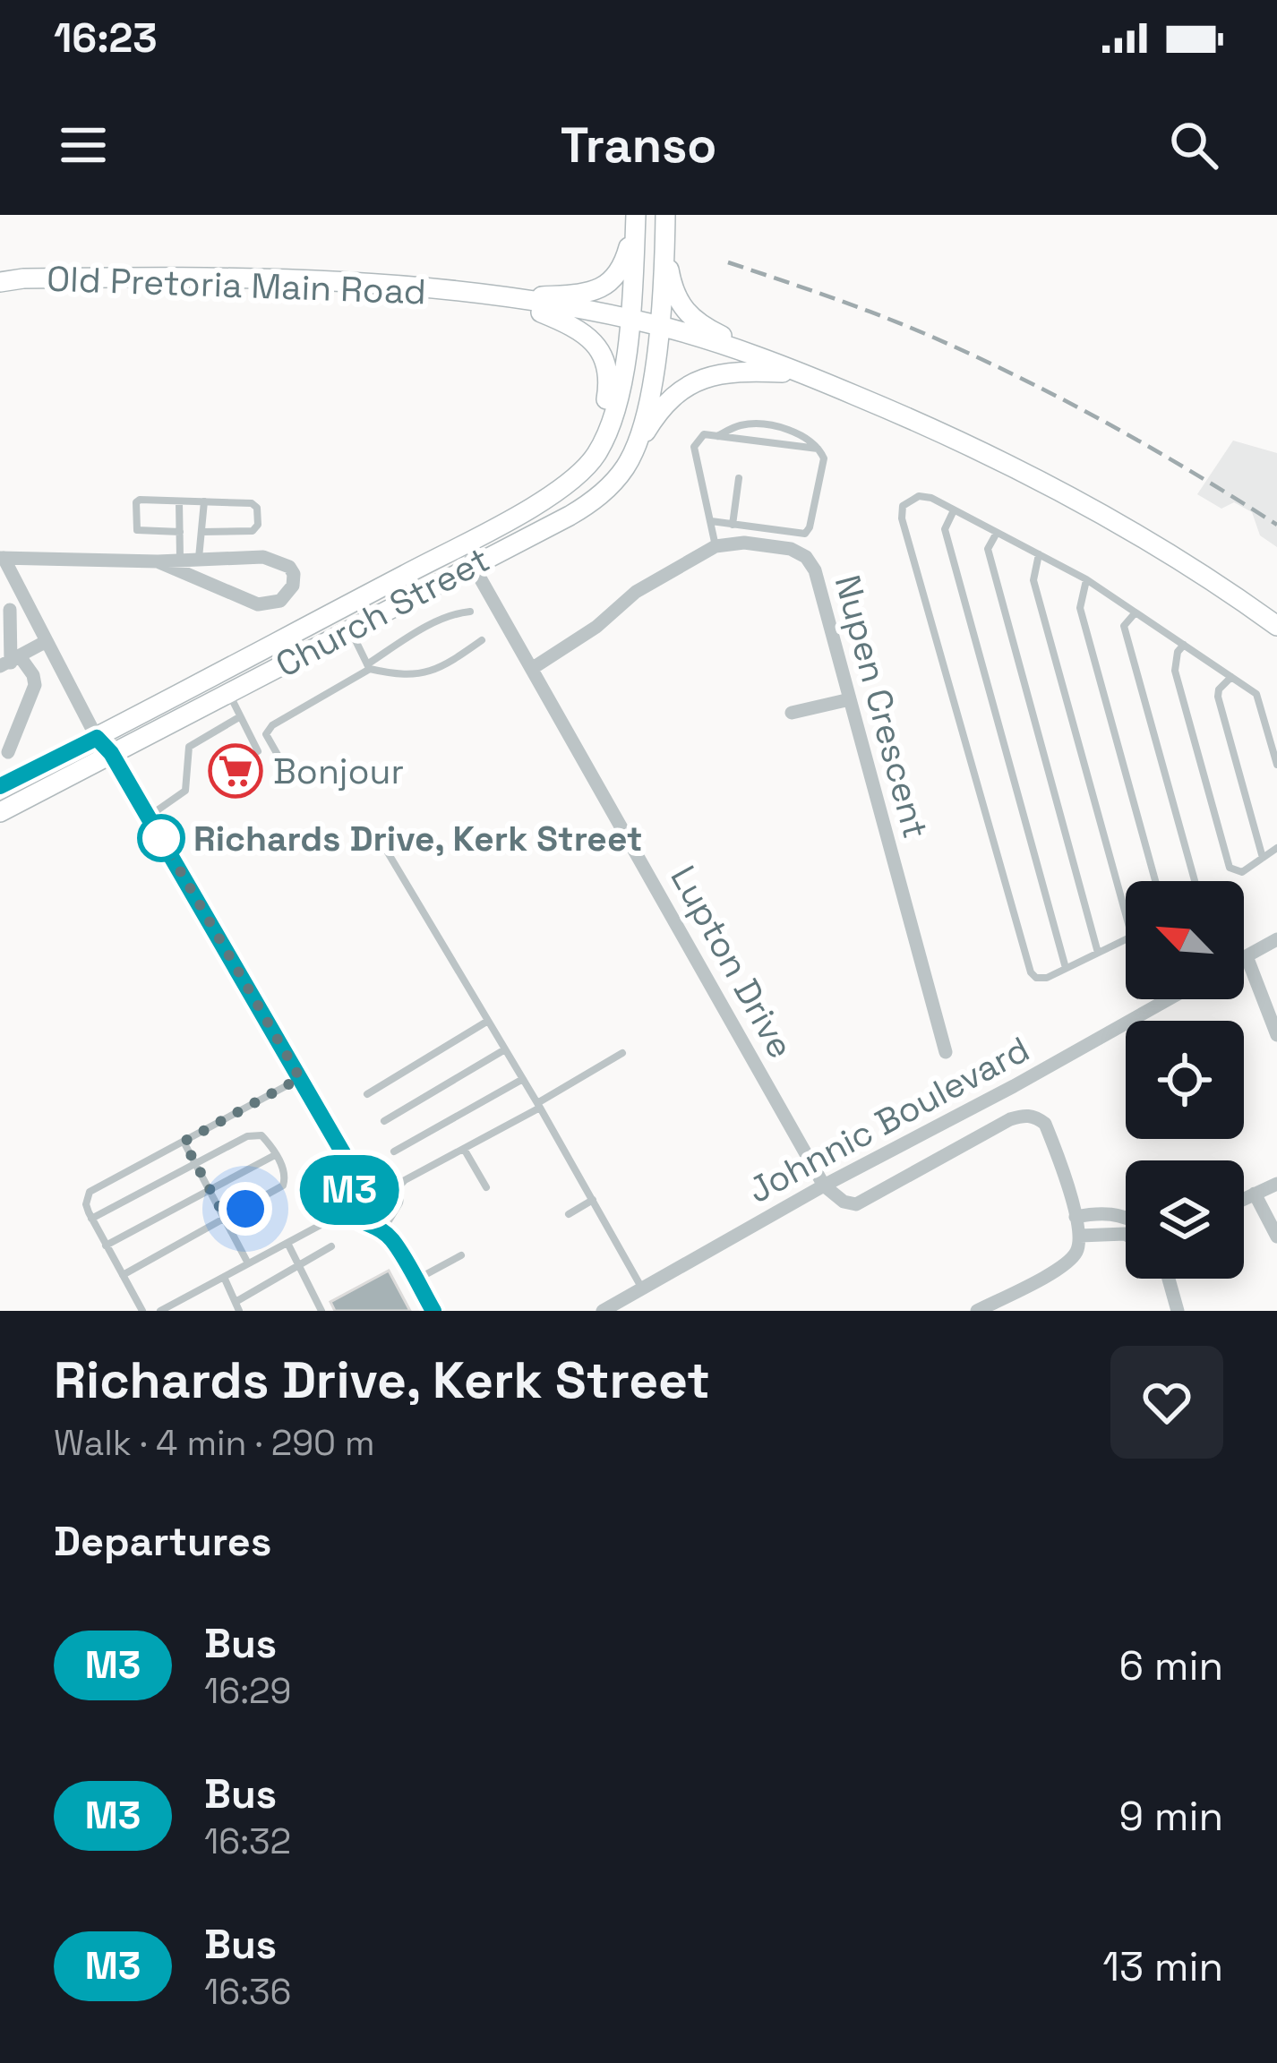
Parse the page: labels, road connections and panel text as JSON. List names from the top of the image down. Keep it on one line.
{"streets":{"main road":["Old Pretoria Main Road","Church Street"],"street":["Nupen Crescent","Lupton Drive","Johnnic Boulevard"]},"crossings":[["Old Pretoria Main Road","Church Street"],["Church Street","Lupton Drive"],["Nupen Crescent","Lupton Drive"],["Lupton Drive","Johnnic Boulevard"]],"places":{"supermarket":["Bonjour"],"other":["Richards Drive, Kerk Street"]},"lines":["bus line M3"],"north":"top left","page":{"status":"16:23","header":"Transo","on_map":"M3","heading":[["Richards Drive, Kerk Street","Walk · 4 min · 290 m"],"Departures"],"list":[{"mark":"M3","name":"Bus","note":"16:29","value":"6 min"},{"mark":"M3","name":"Bus","note":"16:32","value":"9 min"},{"mark":"M3","name":"Bus","note":"16:36","value":"13 min"}]}}
